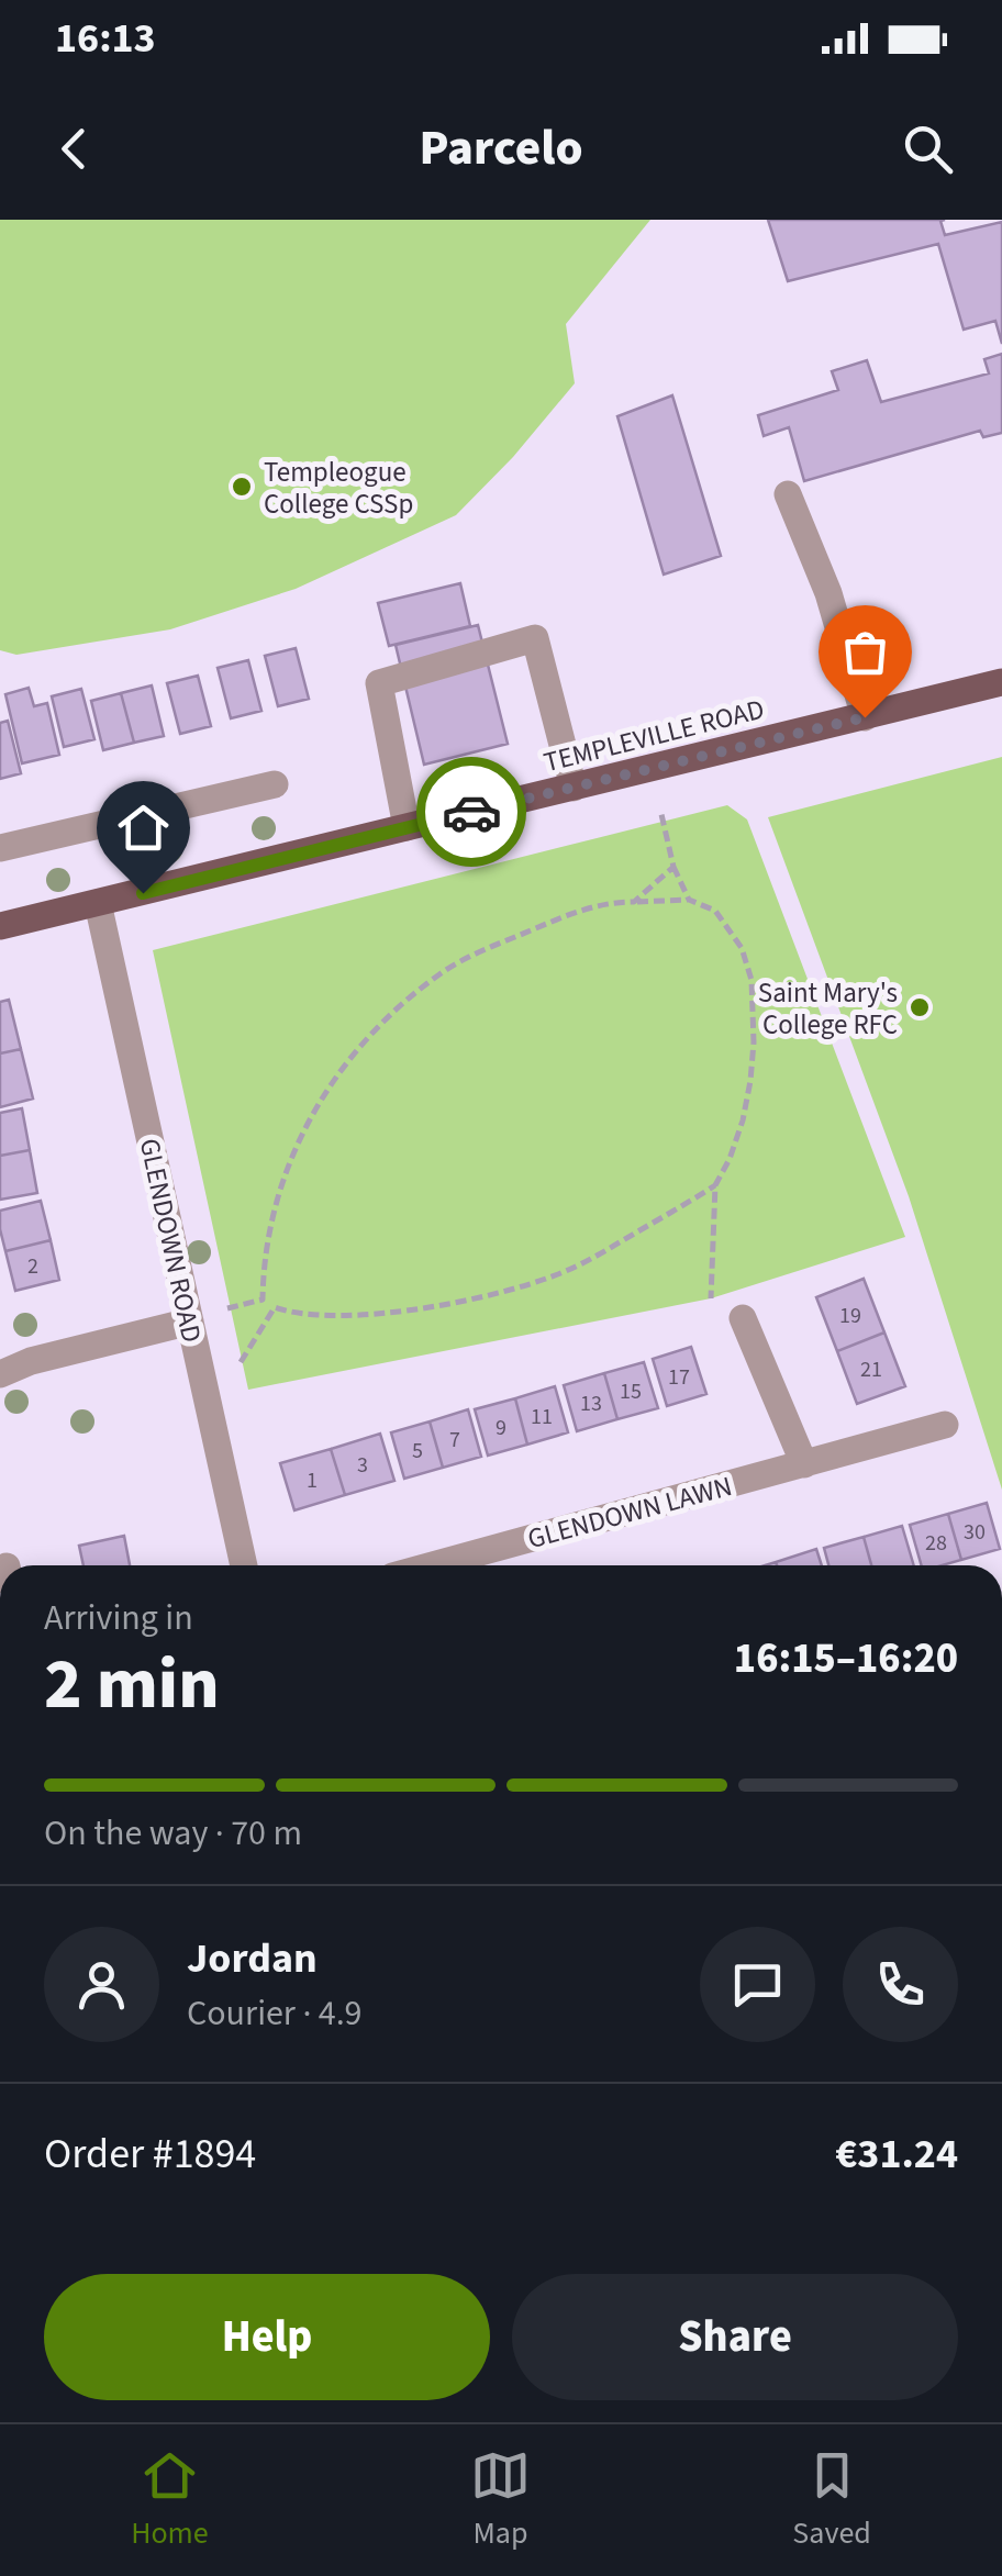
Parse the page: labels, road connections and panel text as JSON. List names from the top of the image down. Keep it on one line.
{"streets":{"main road":["TEMPLEVILLE ROAD"],"street":["GLENDOWN ROAD","GLENDOWN LAWN"]},"crossings":[["TEMPLEVILLE ROAD","GLENDOWN ROAD"]],"places":["Templeogue College CSSp","Saint Mary's College RFC"],"house_numbers":["2","19","21","17","15","13","11","9","7","5","3","1","30","28"],"page":{"status":"16:13","header":"Parcelo","heading":["2 min","Arriving in","16:15–16:20"],"panel":["Jordan","Courier · 4.9","Order #1894","€31.24"],"bar":"On the way · 70 m","buttons":["Help","Share"],"tabs":["Home","Map","Saved"]}}
